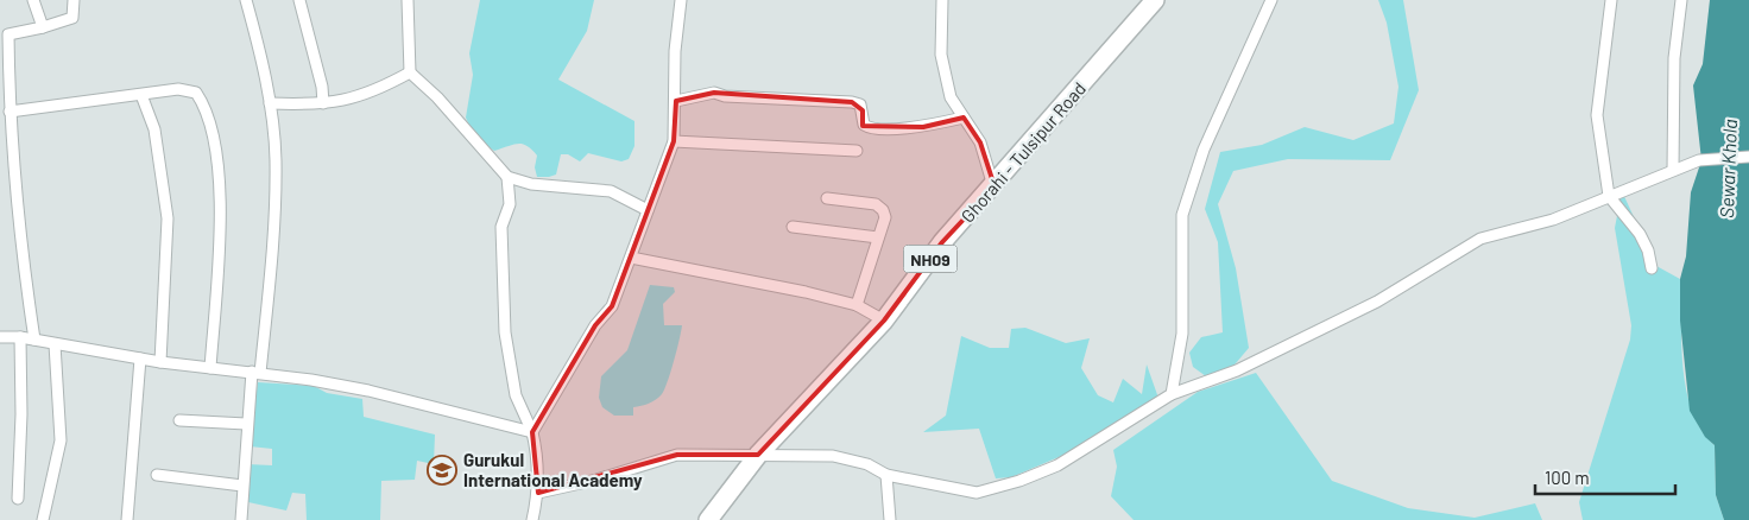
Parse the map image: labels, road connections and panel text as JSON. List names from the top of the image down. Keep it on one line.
{"streets":{"main road":["Ghorahi - Tulsipur Road","NH09"]},"water":["Sewar Khola"],"places":{"school or university":["Gurukul International Academy"]},"scale_bar":"100 m"}
